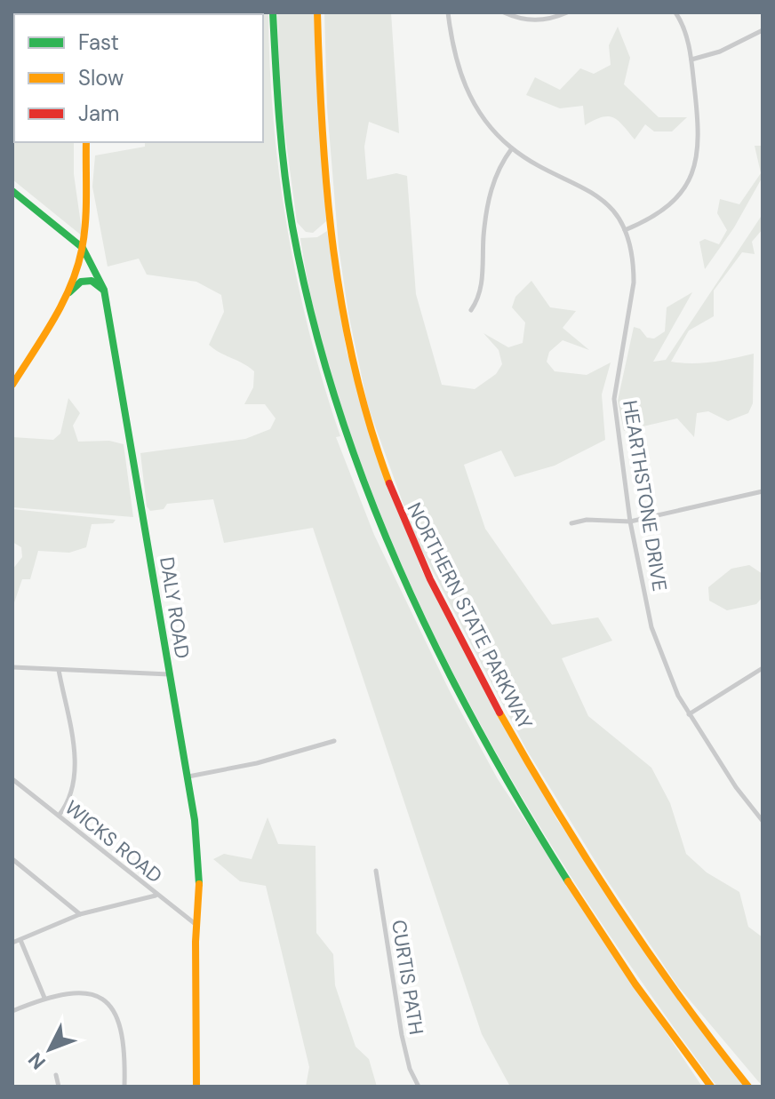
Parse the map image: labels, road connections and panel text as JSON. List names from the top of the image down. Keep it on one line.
{"streets":{"main road":["DALY ROAD","NORTHERN STATE PARKWAY"],"street":["HEARTHSTONE DRIVE","WICKS ROAD","CURTIS PATH"]},"crossings":[["DALY ROAD","WICKS ROAD"]],"legend":["Fast","Slow","Jam"],"north":"bottom left"}
